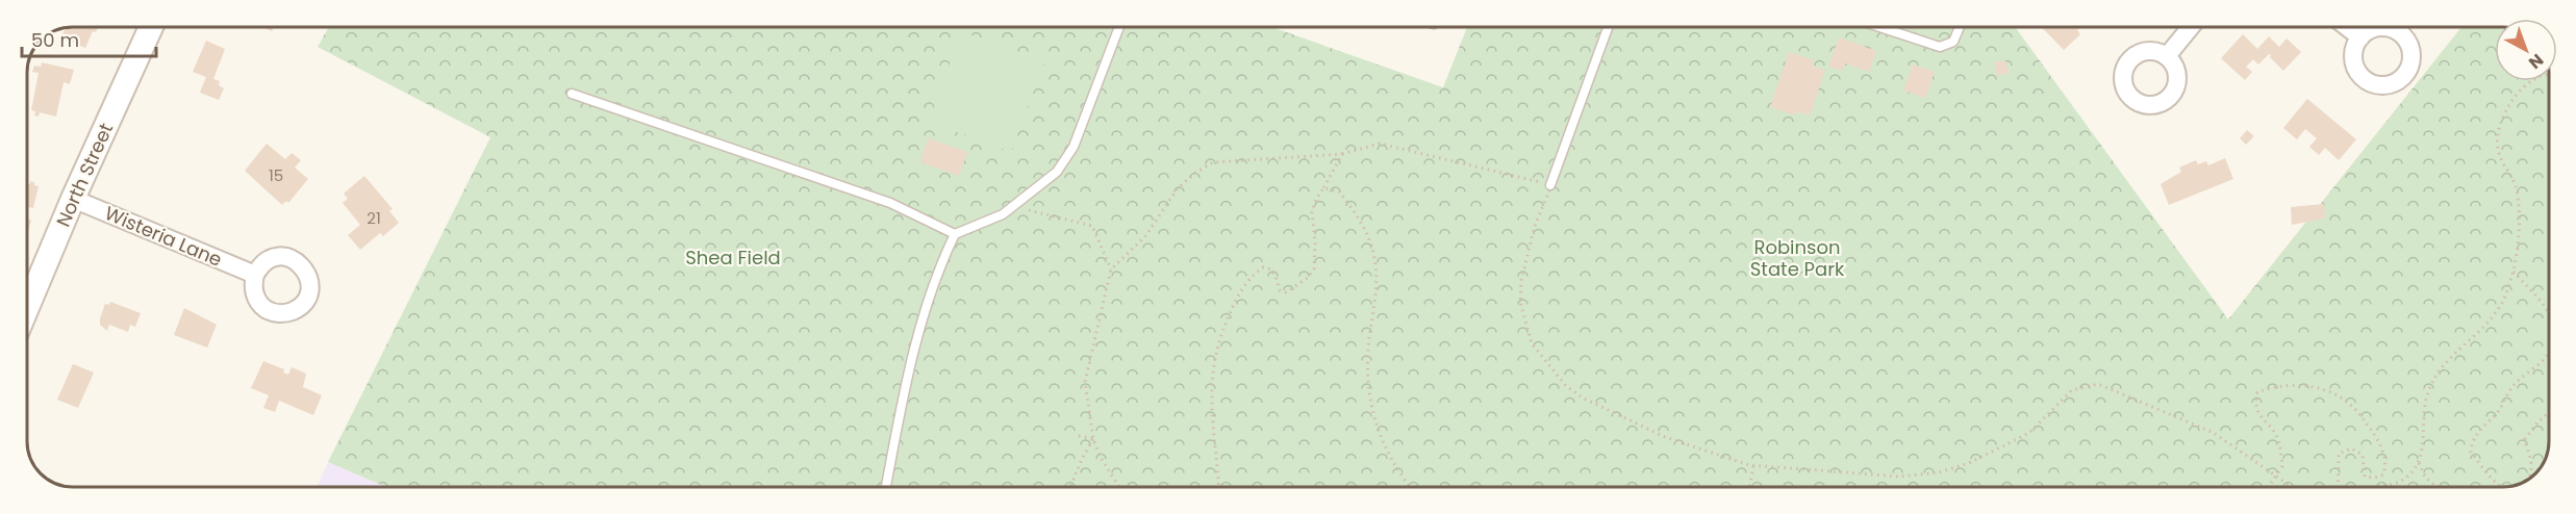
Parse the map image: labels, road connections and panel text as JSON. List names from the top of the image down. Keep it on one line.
{"streets":{"main road":["North Street"],"street":["Wisteria Lane"]},"crossings":[["North Street","Wisteria Lane"]],"parks":["Robinson State Park","Shea Field"],"house_numbers":["15","21"],"scale_bar":"50 m","north":"bottom right"}
